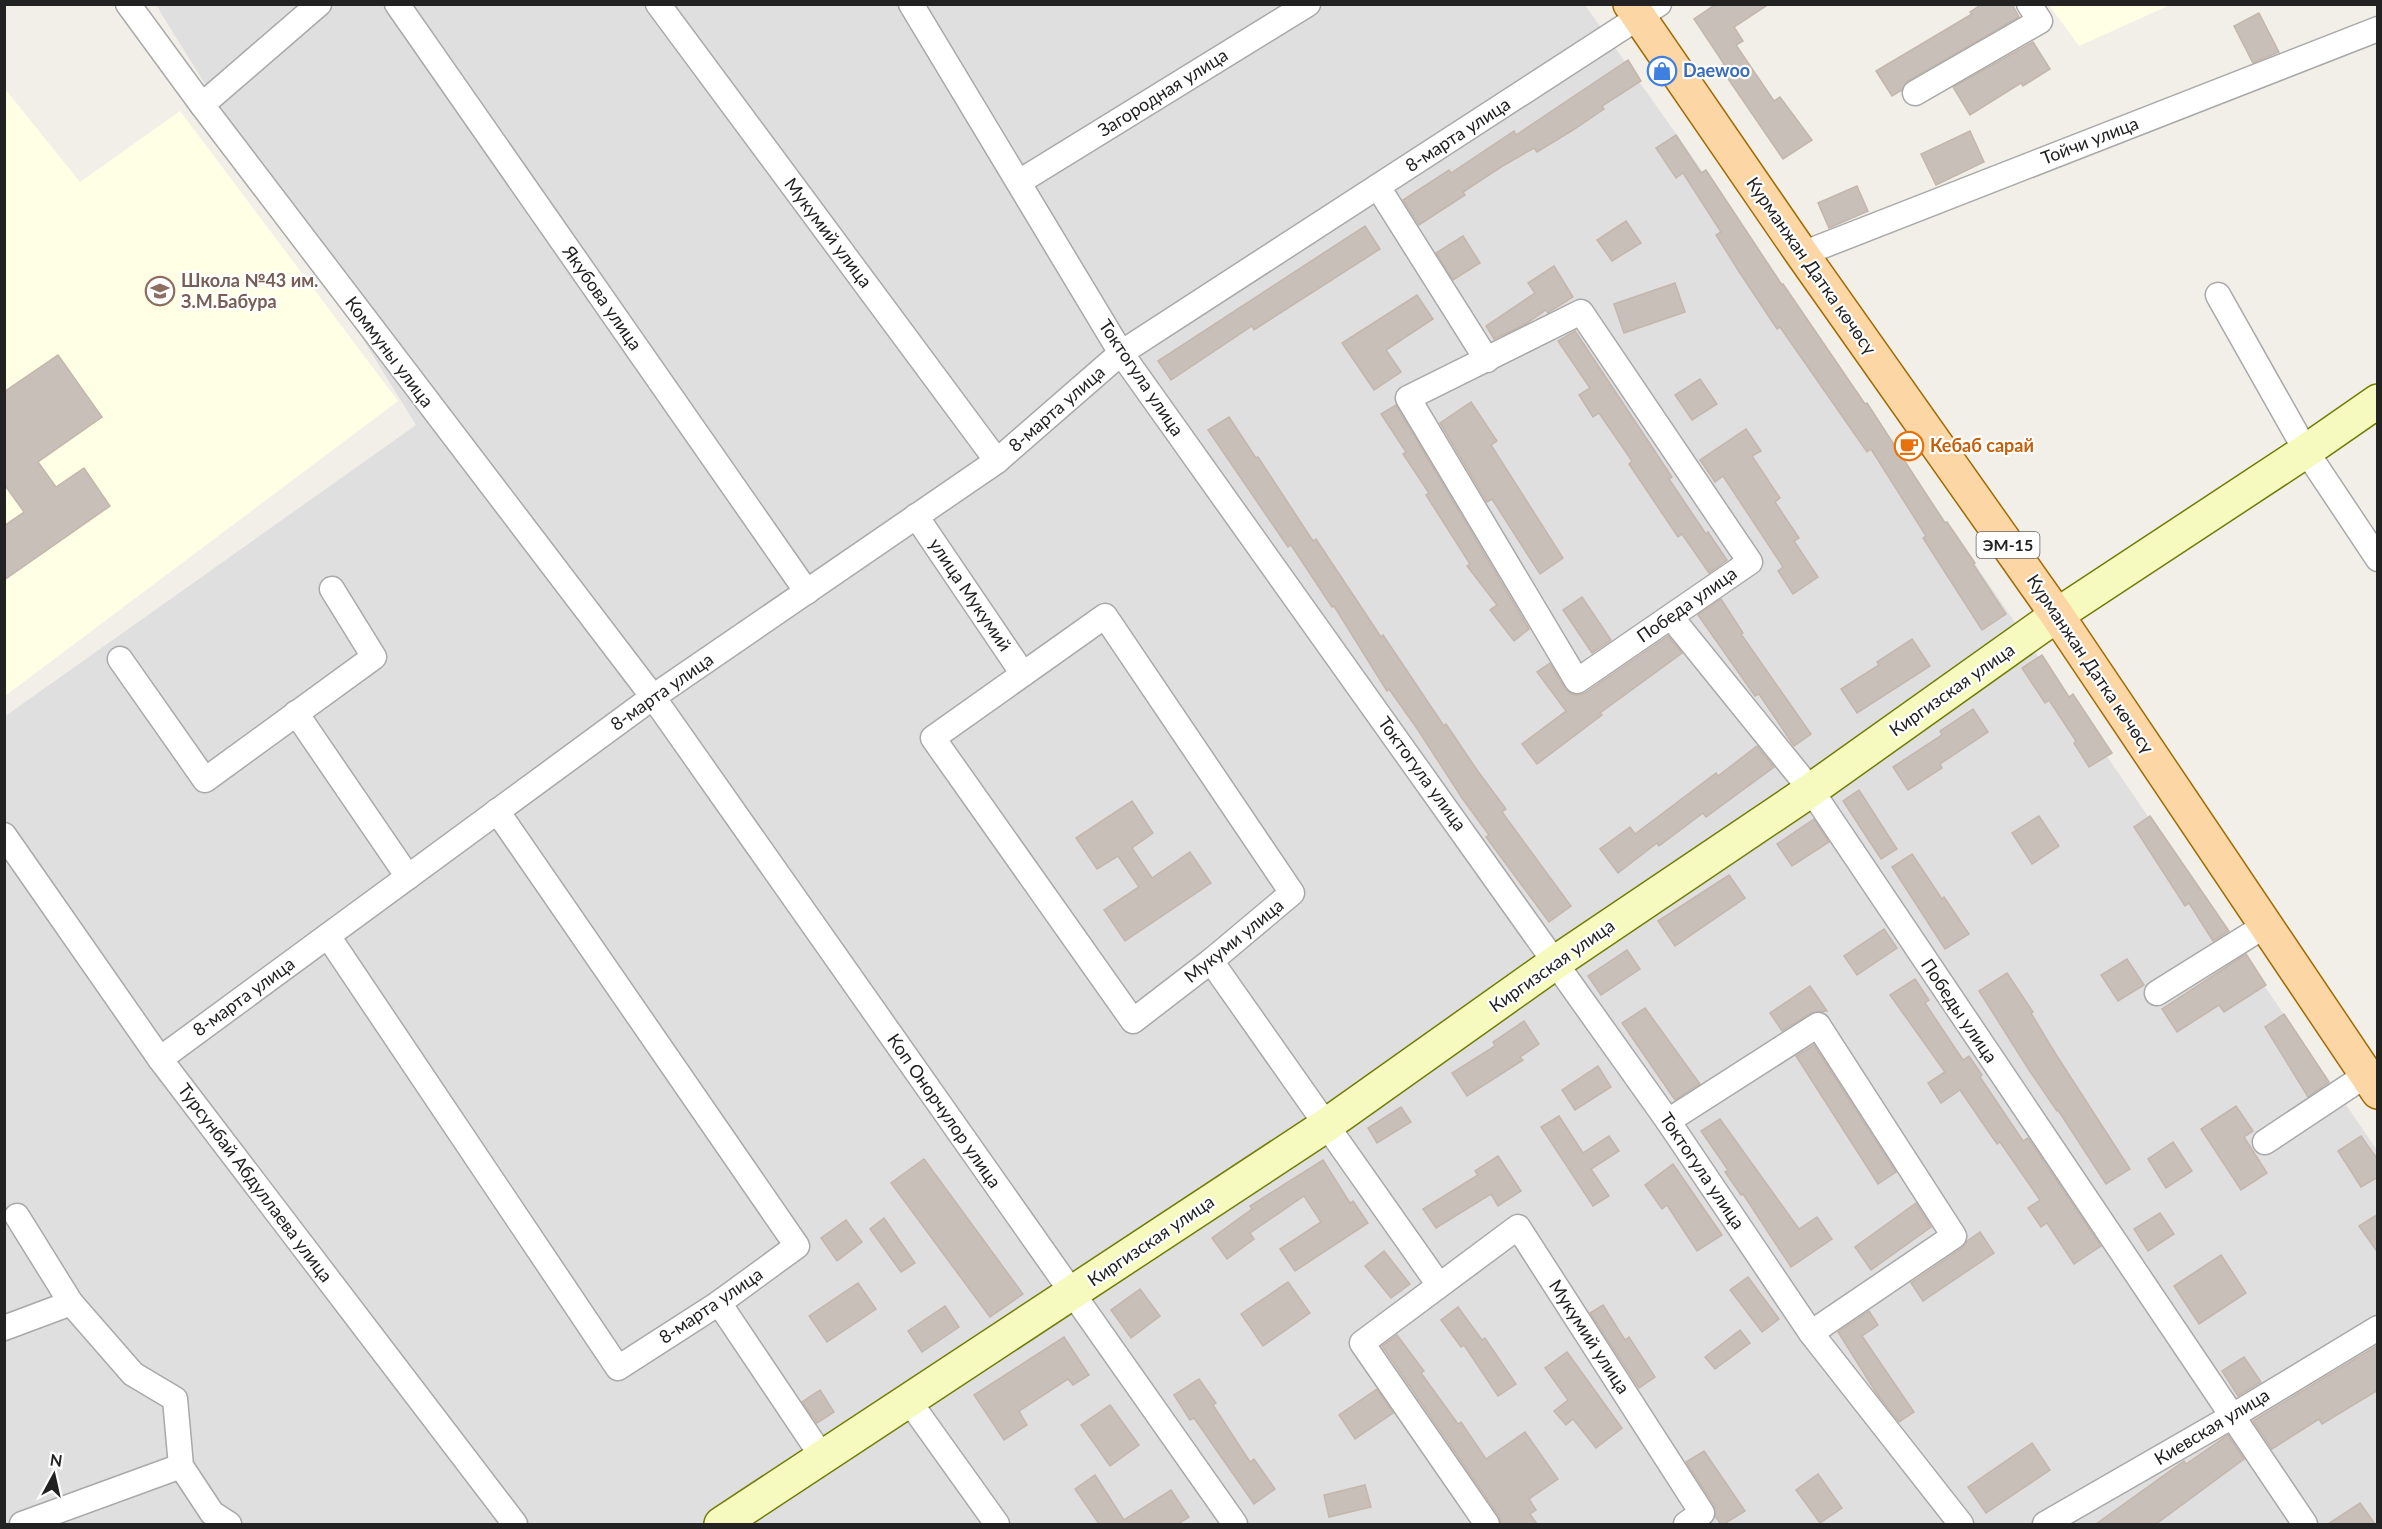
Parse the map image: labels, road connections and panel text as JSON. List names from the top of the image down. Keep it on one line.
{"streets":{"main road":["Курманжан Датка көчөсү","ЭМ-15"],"street":["Загородная улица","8-марта улица","Тойчи улица","Мукумий улица","Якубова улица","Коммуны улица","Токтогула улица","улица Мукумий","Победа улица","Киргизская улица","Мукуми улица","Победы улица","Коп Онорчулор улица","Турсунбай Абдуллаева улица","Киевская улица"]},"crossings":[["Загородная улица","Токтогула улица"],["8-марта улица","Мукумий улица"],["8-марта улица","Курманжан Датка көчөсү"],["8-марта улица","Якубова улица"],["8-марта улица","Коммуны улица"],["8-марта улица","Токтогула улица"],["8-марта улица","улица Мукумий"],["8-марта улица","Коп Онорчулор улица"],["8-марта улица","Турсунбай Абдуллаева улица"],["Тойчи улица","Курманжан Датка көчөсү"],["Курманжан Датка көчөсү","Киргизская улица"],["Коммуны улица","Коп Онорчулор улица"],["Токтогула улица","Киргизская улица"],["улица Мукумий","Мукуми улица"],["Победа улица","Победы улица"],["Киргизская улица","Победы улица"],["Киргизская улица","Коп Онорчулор улица"],["Победы улица","Киевская улица"]],"places":{"shop":["Daewoo"],"school or university":["Школа №43 им. З.М.Бабура"],"cafe":["Кебаб сарай"]},"north":"top"}
